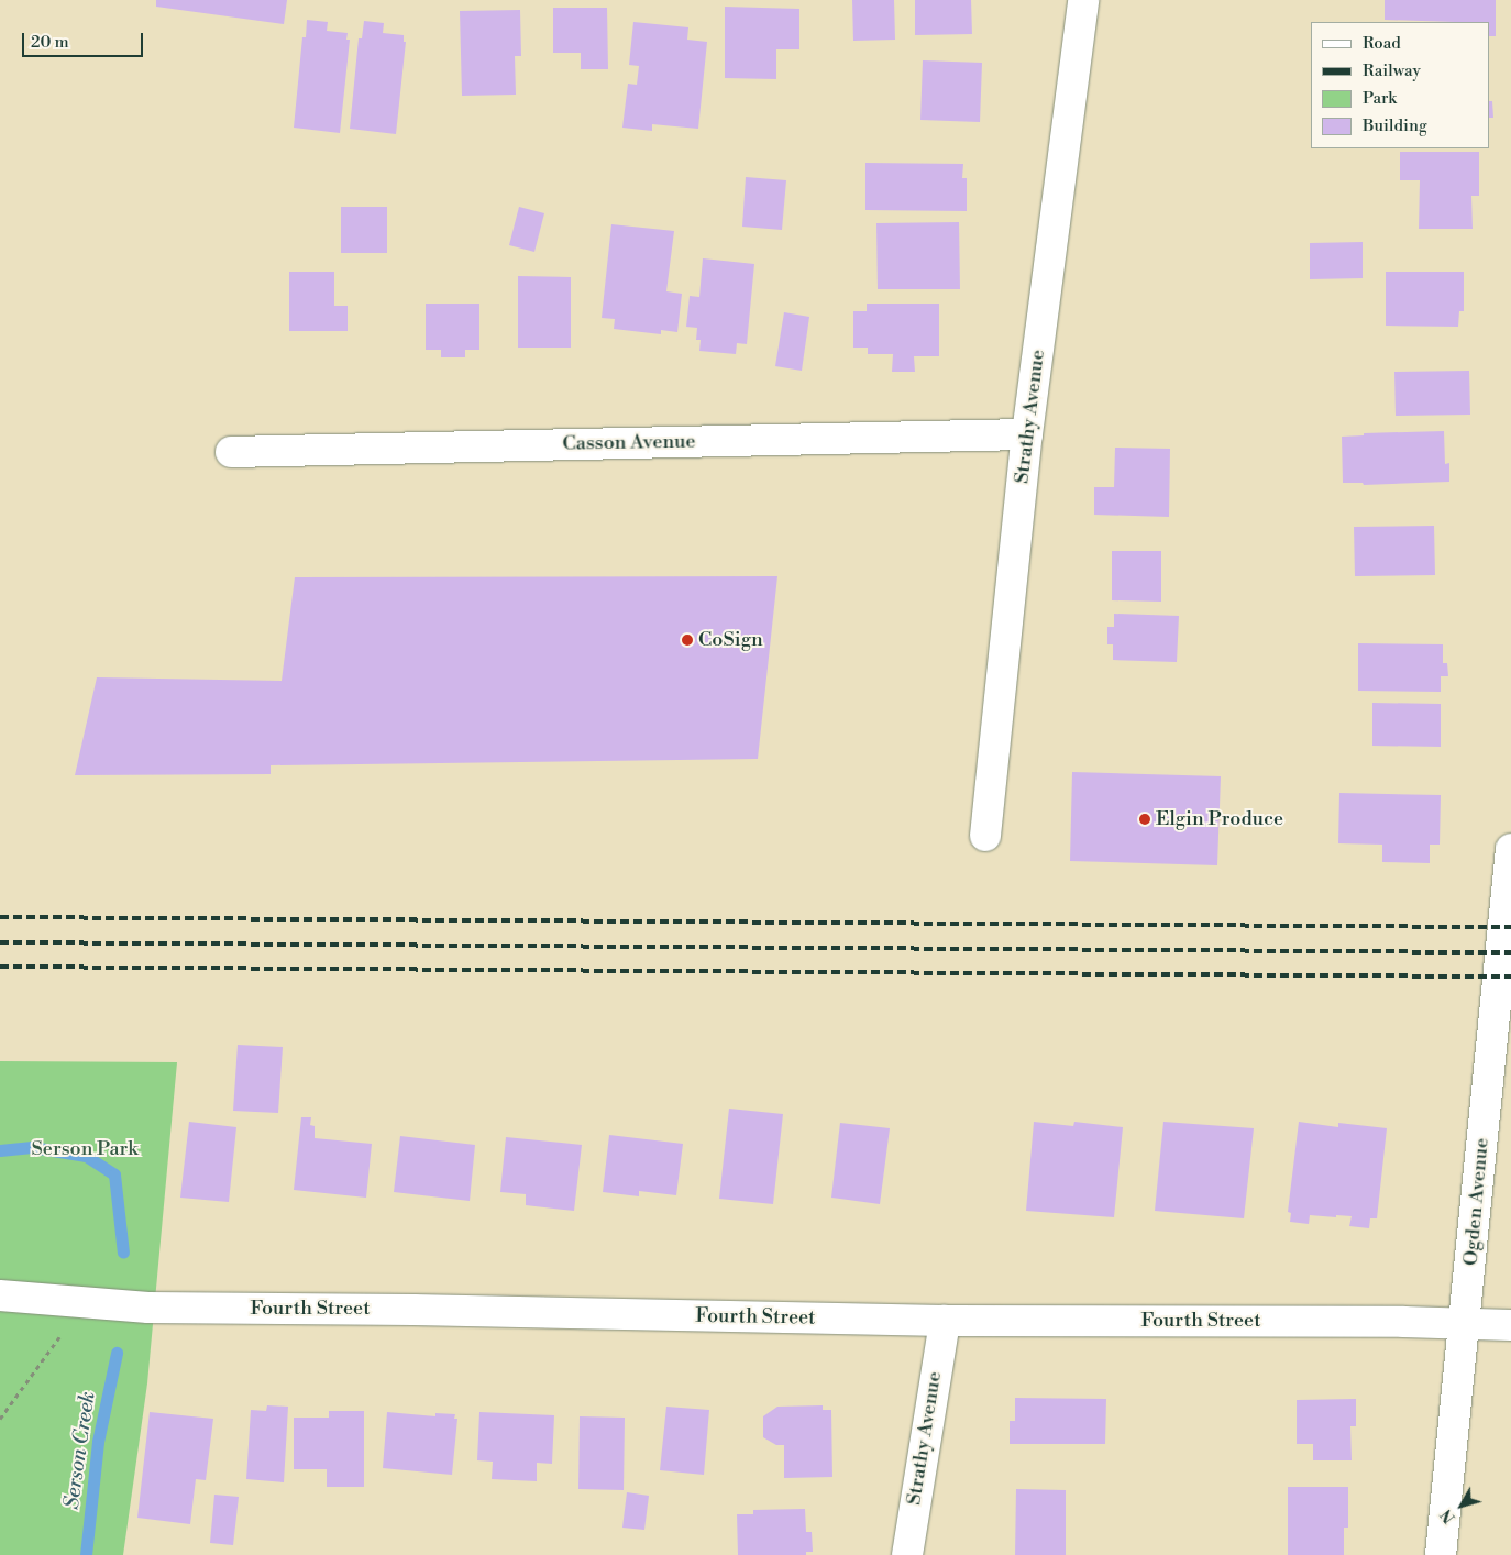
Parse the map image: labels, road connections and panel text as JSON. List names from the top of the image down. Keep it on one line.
{"streets":{"street":["Strathy Avenue","Casson Avenue","Ogden Avenue","Fourth Street"]},"crossings":[["Strathy Avenue","Casson Avenue"],["Strathy Avenue","Fourth Street"],["Ogden Avenue","Fourth Street"]],"water":["Serson Creek"],"parks":["Serson Park"],"places":["CoSign","Elgin Produce"],"legend":["Road","Railway","Park","Building"],"scale_bar":"20 m","north":"bottom left"}
